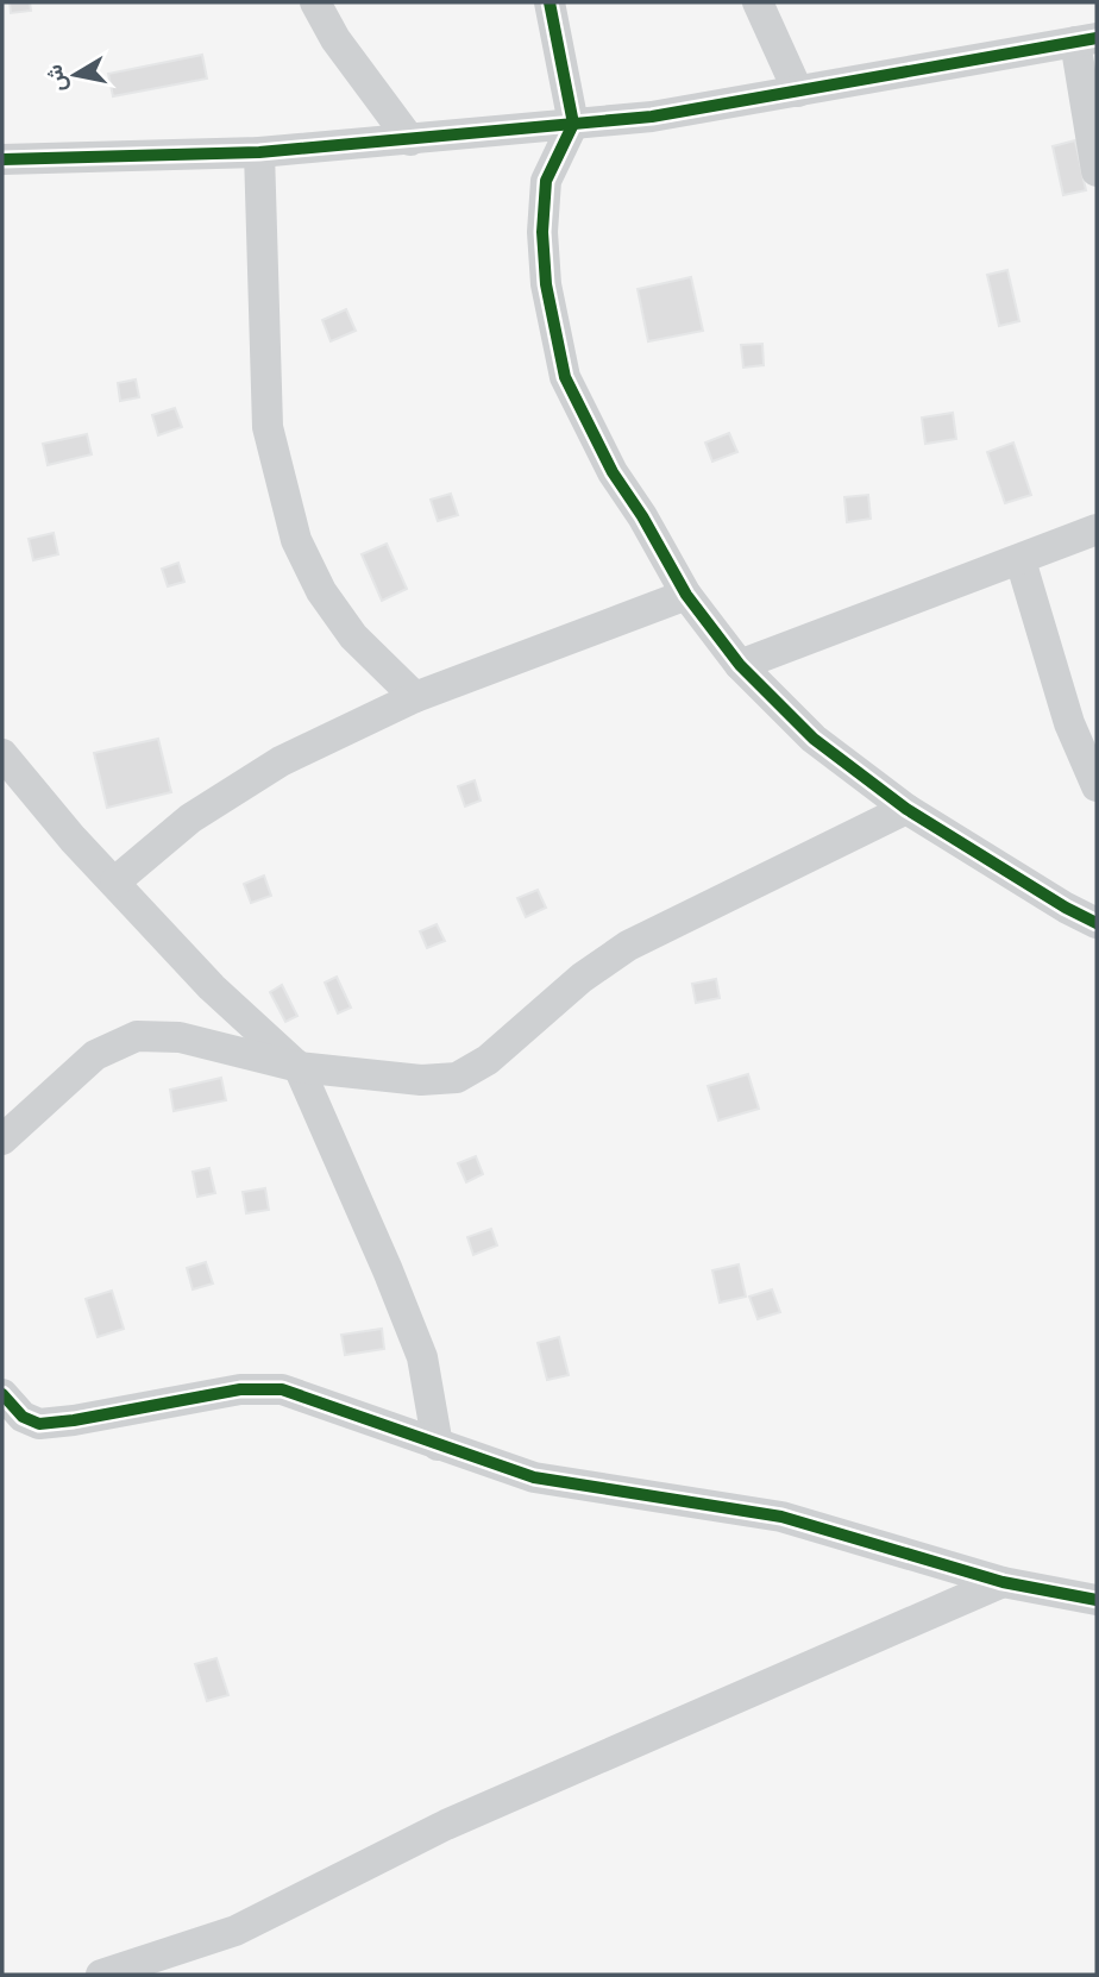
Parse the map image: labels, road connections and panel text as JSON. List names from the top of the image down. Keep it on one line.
{"north":"left"}
